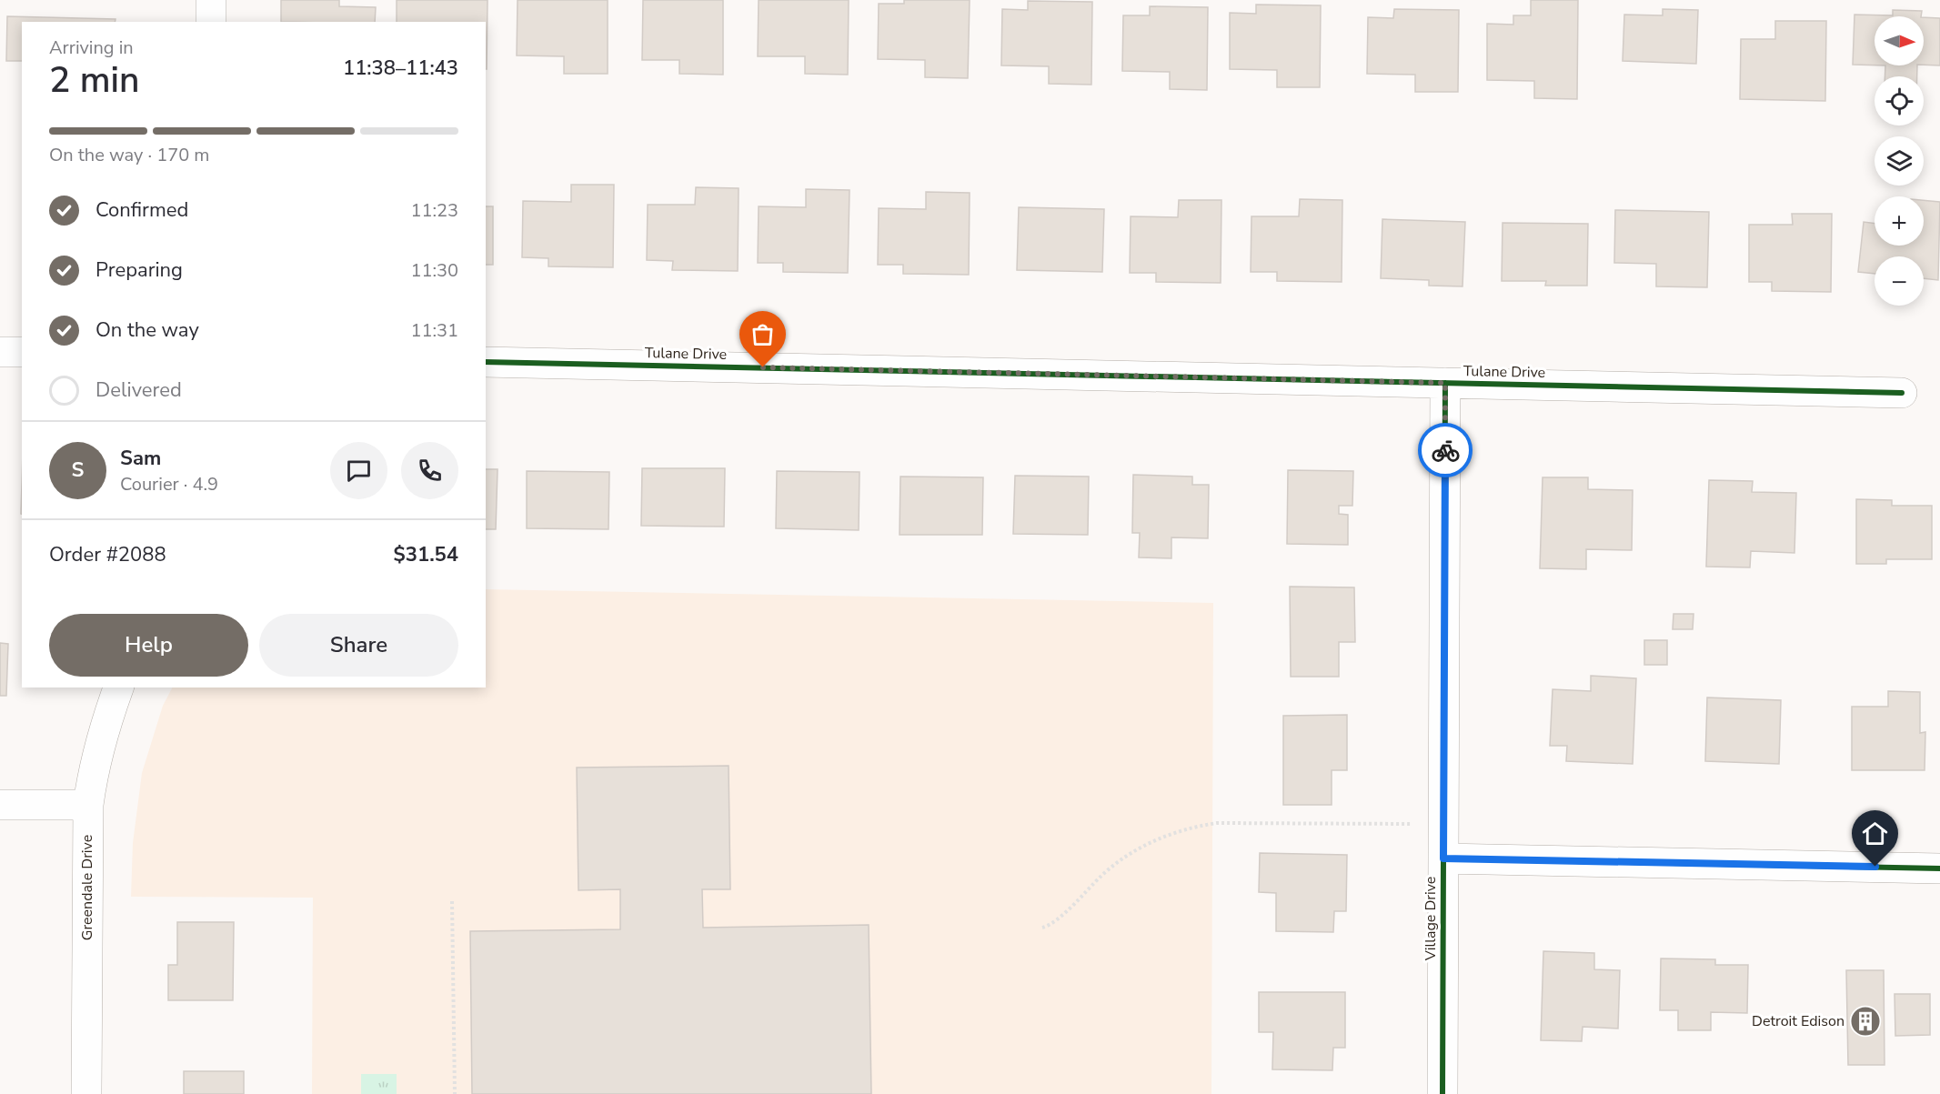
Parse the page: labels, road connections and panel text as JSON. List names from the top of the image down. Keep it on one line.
{"streets":{"street":["Tulane Drive","Greendale Drive","Village Drive"]},"crossings":[["Tulane Drive","Village Drive"]],"places":{"building":["Detroit Edison"]},"north":"right","page":{"map_buttons":["+","−"],"heading":["2 min","Arriving in","11:38–11:43"],"panel":["Sam","Courier · 4.9","Order #2088","$31.54"],"bar":"On the way · 170 m","list":[["Confirmed","11:23"],["Preparing","11:30"],["On the way","11:31"],"Delivered"],"round":"S","buttons":["Help","Share"]}}
